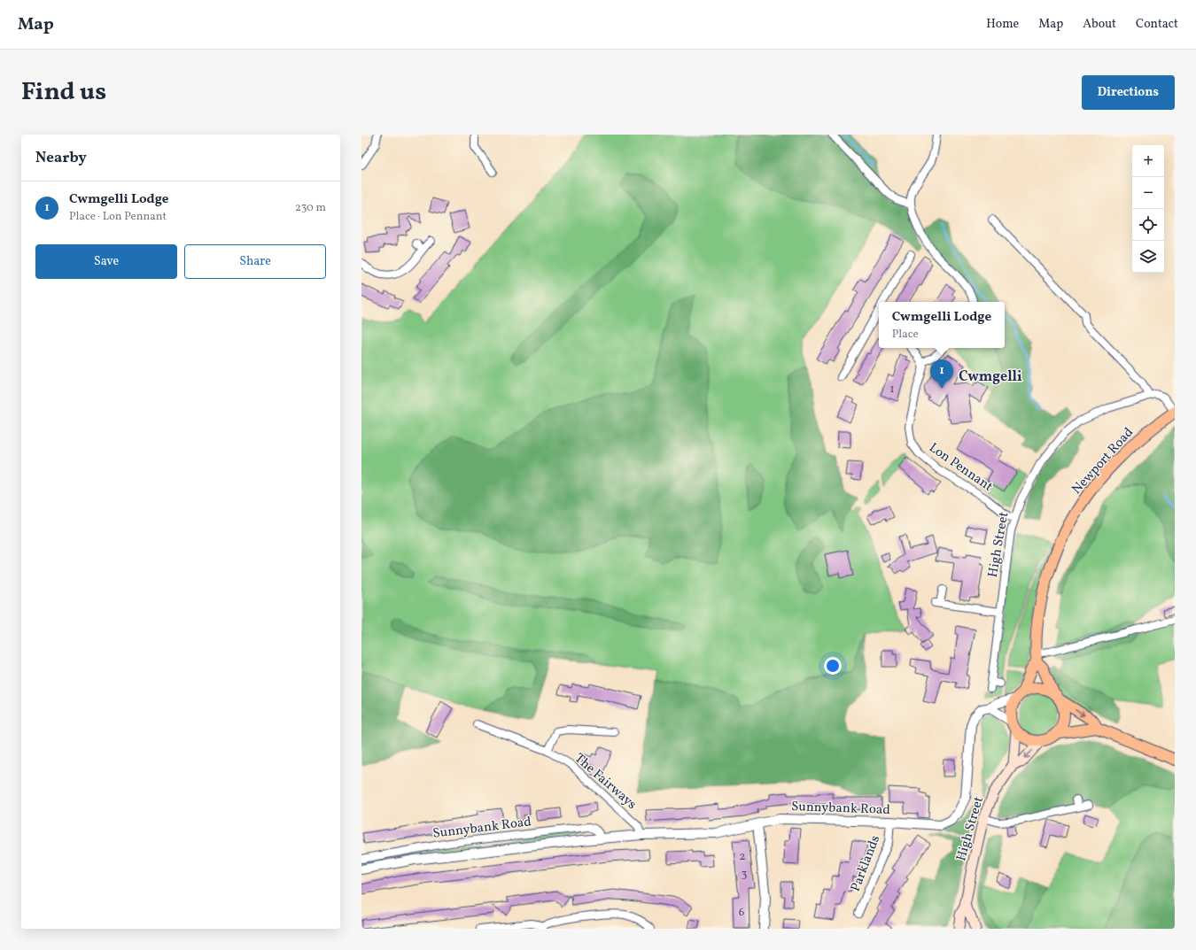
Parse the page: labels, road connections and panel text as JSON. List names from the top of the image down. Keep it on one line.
{"streets":{"main road":["Newport Road","High Street"],"street":["Lon Pennant","The Fairways","Sunnybank Road","Parklands"]},"crossings":[["Newport Road","High Street"],["Newport Road","Sunnybank Road"],["Lon Pennant","High Street"],["High Street","Sunnybank Road"],["The Fairways","Sunnybank Road"],["Sunnybank Road","Parklands"]],"districts":["Cwmgelli"],"house_numbers":["1","2","3","6"],"page":{"header":"Map","nav":["Home","Map","About","Contact"],"title":"Find us","buttons":["Directions",["Save","Share"]],"heading":"Nearby","map_buttons":["+","−"],"list":[{"mark":"1","name":"Cwmgelli Lodge","note":"Place · Lon Pennant","value":"230 m"}],"popup":["Cwmgelli Lodge","Place"],"pins":"1"}}
